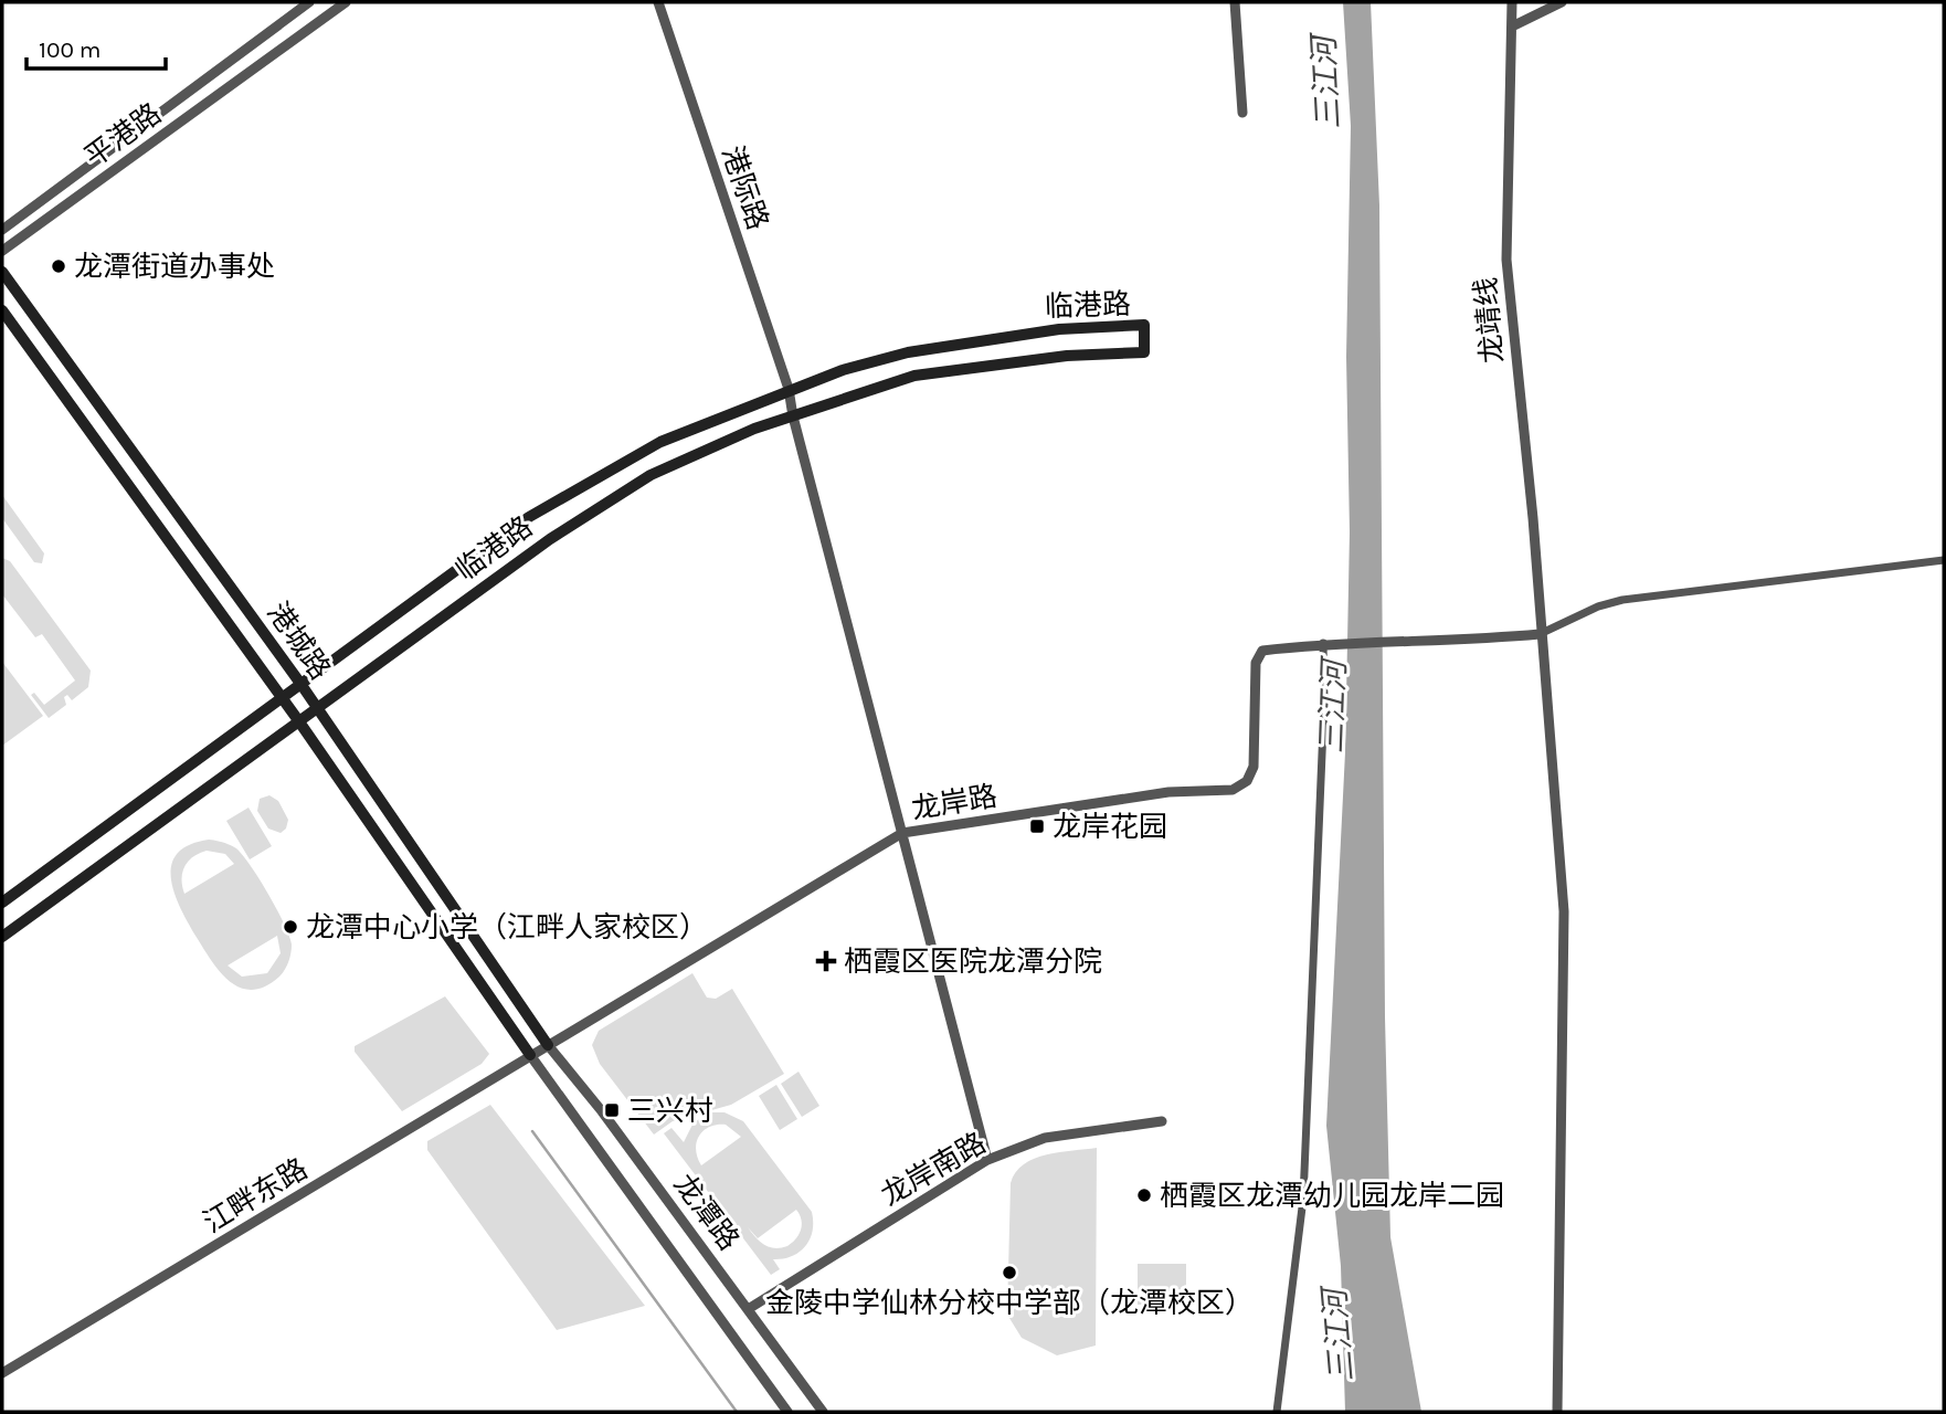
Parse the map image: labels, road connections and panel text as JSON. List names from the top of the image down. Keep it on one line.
{"streets":{"main road":["临港路","港城路"],"street":["平港路","港际路","龙靖线","龙岸路","龙岸南路","江畔东路","龙潭路"]},"crossings":[["港际路","临港路"],["港际路","龙岸路"],["港际路","龙岸南路"],["临港路","港城路"],["港城路","龙岸路"],["港城路","江畔东路"],["港城路","龙潭路"],["龙岸路","江畔东路"],["龙岸路","龙潭路"],["龙岸南路","龙潭路"],["江畔东路","龙潭路"]],"water":["三江河"],"places":{"other":["龙潭街道办事处","龙潭中心小学（江畔人家校区）","栖霞区龙潭幼儿园龙岸二园","金陵中学仙林分校中学部（龙潭校区）"],"transit":["龙岸花园","三兴村"],"health":["栖霞区医院龙潭分院"]},"scale_bar":"100 m"}
